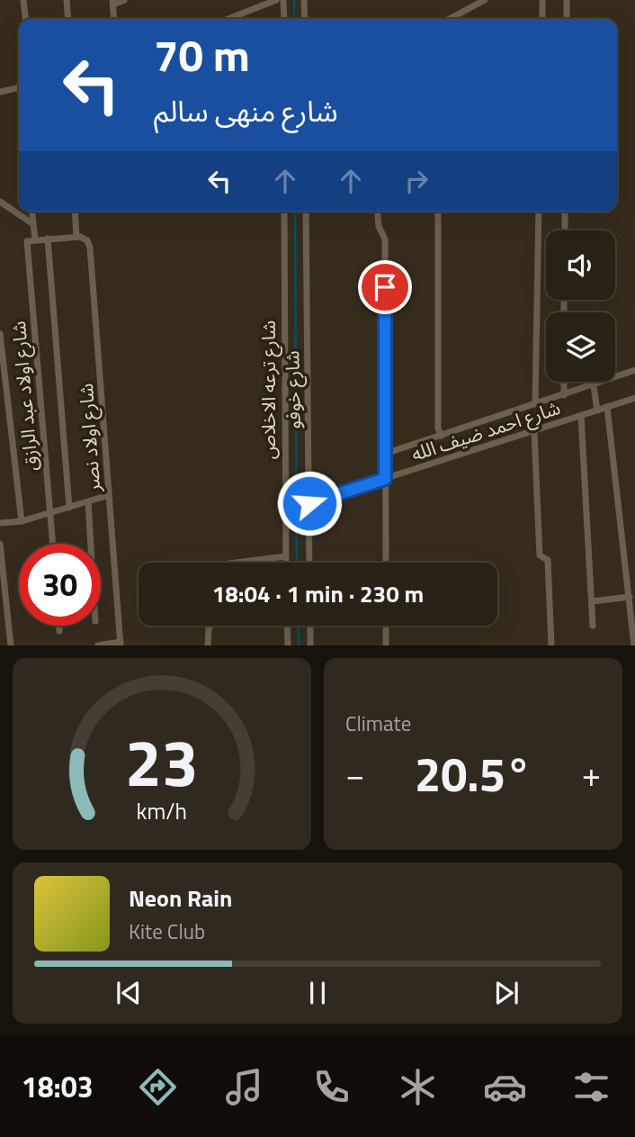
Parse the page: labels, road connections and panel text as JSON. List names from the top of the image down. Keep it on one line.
{"streets":{"street":["شارع ترعه الاخلاص","شارع خوفو","شارع اولاد عبد الرازق","شارع احمد ضيف الله","شارع اولاد نصر"]},"crossings":[["شارع خوفو","شارع احمد ضيف الله"]],"page":{"turn":["70 m","شارع منهى سالم"],"limit":"30","trip":"18:04 · 1 min · 230 m","tile":"Climate","heat":["−","20.5°","+"],"song":["Neon Rain","Kite Club"],"tabs":"18:03","gauge":["23","km/h"]}}
